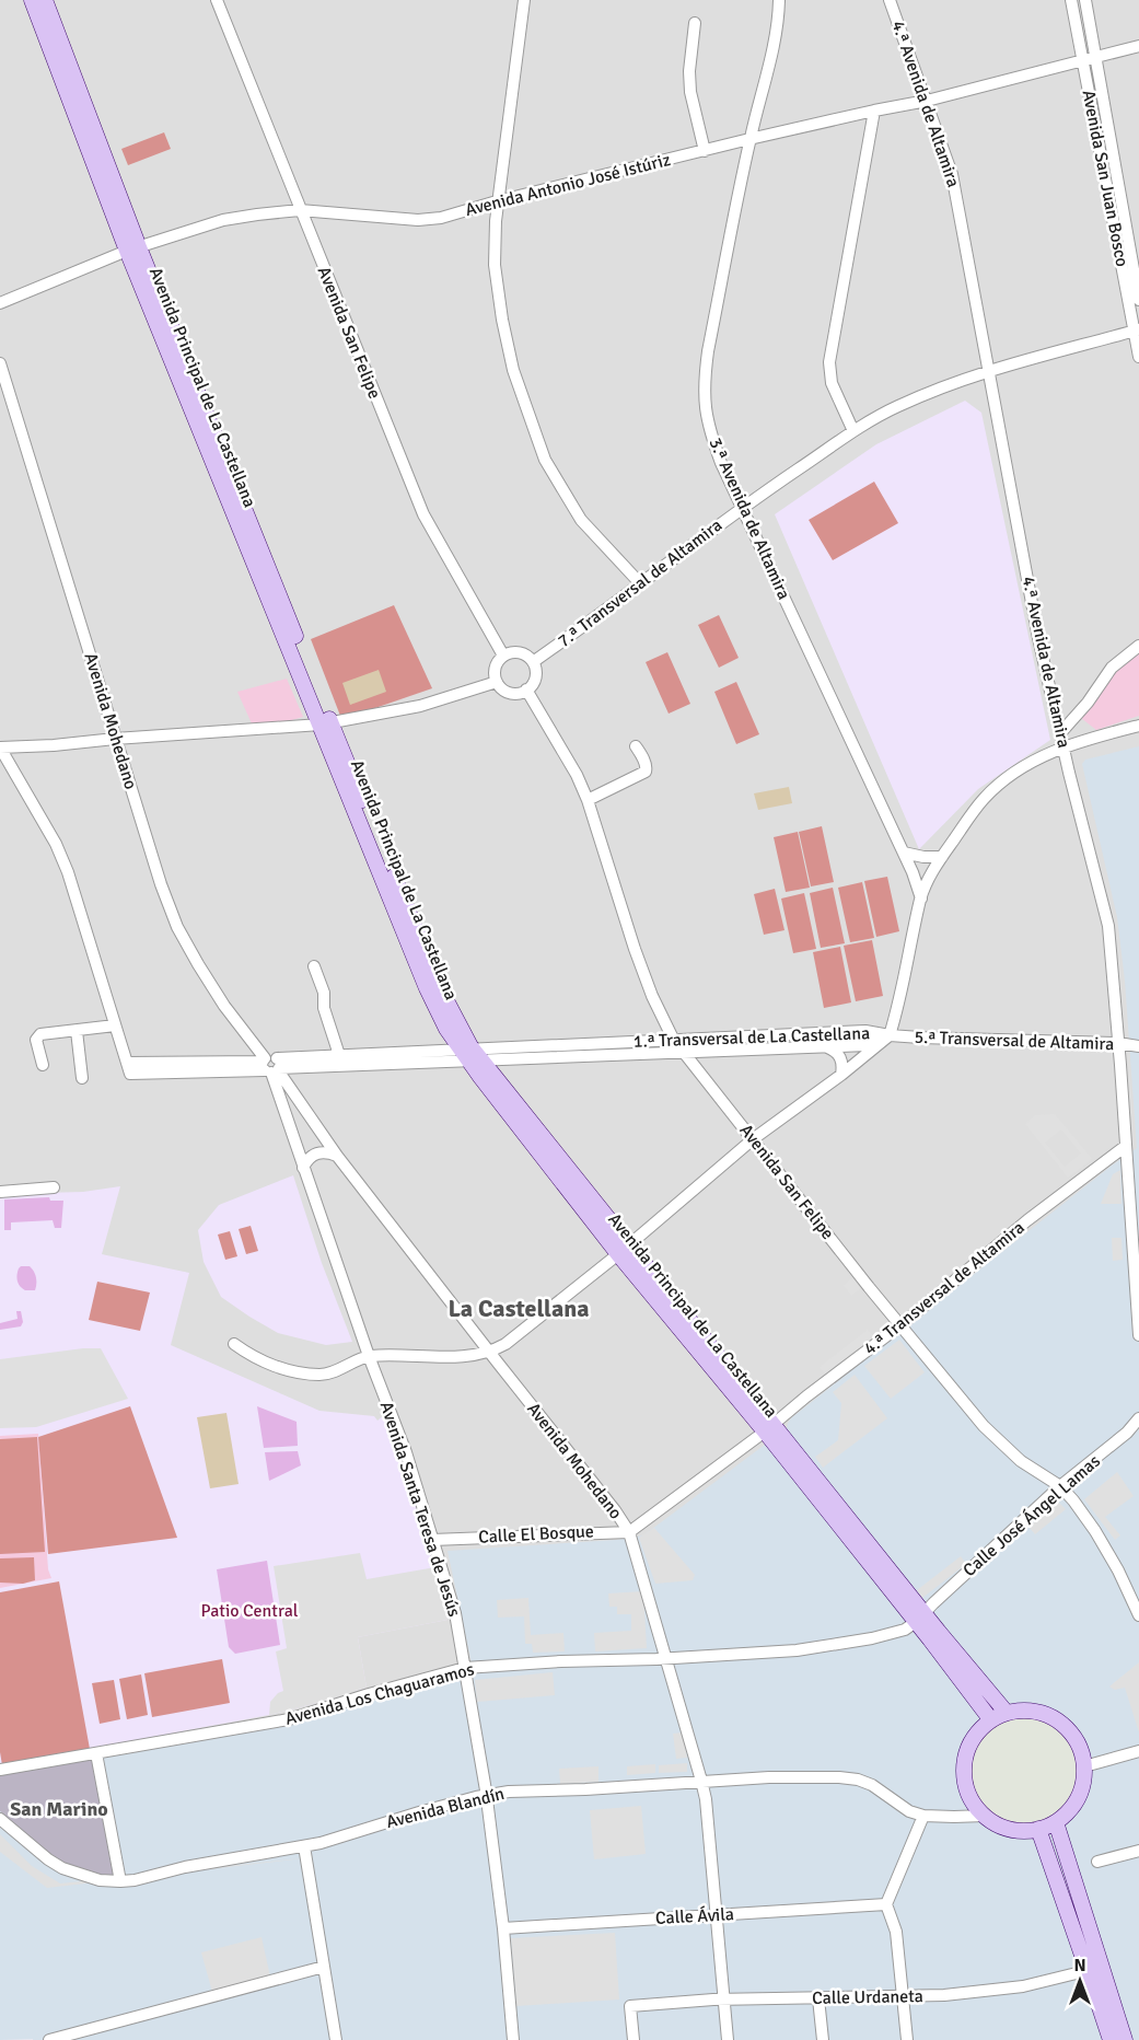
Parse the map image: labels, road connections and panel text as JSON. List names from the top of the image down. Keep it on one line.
{"streets":{"street":["4.ª Avenida de Altamira","Avenida San Juan Bosco","Avenida Antonio José Istúriz","Avenida San Felipe","Avenida Principal de La Castellana","3.ª Avenida de Altamira","7.ª Transversal de Altamira","Avenida Mohedano","1.ª Transversal de La Castellana","5.ª Transversal de Altamira","4.ª Transversal de Altamira","Avenida Santa Teresa de Jesús","Calle José Ángel Lamas","Calle El Bosque","Avenida Los Chaguaramos","Avenida Blandín","Calle Ávila","Calle Urdaneta"]},"crossings":[["4.ª Avenida de Altamira","Avenida Antonio José Istúriz"],["4.ª Avenida de Altamira","7.ª Transversal de Altamira"],["4.ª Avenida de Altamira","5.ª Transversal de Altamira"],["4.ª Avenida de Altamira","4.ª Transversal de Altamira"],["Avenida San Juan Bosco","Avenida Antonio José Istúriz"],["Avenida San Juan Bosco","7.ª Transversal de Altamira"],["Avenida Antonio José Istúriz","Avenida San Felipe"],["Avenida Antonio José Istúriz","Avenida Principal de La Castellana"],["Avenida Antonio José Istúriz","3.ª Avenida de Altamira"],["Avenida San Felipe","7.ª Transversal de Altamira"],["Avenida San Felipe","1.ª Transversal de La Castellana"],["Avenida San Felipe","4.ª Transversal de Altamira"],["Avenida San Felipe","Calle José Ángel Lamas"],["Avenida Principal de La Castellana","1.ª Transversal de La Castellana"],["Avenida Principal de La Castellana","4.ª Transversal de Altamira"],["Avenida Principal de La Castellana","Calle José Ángel Lamas"],["Avenida Principal de La Castellana","Avenida Los Chaguaramos"],["Avenida Principal de La Castellana","Avenida Blandín"],["3.ª Avenida de Altamira","7.ª Transversal de Altamira"],["Avenida Mohedano","1.ª Transversal de La Castellana"],["Avenida Mohedano","Avenida Santa Teresa de Jesús"],["Avenida Mohedano","Calle El Bosque"],["Avenida Mohedano","Avenida Los Chaguaramos"],["Avenida Mohedano","Avenida Blandín"],["Avenida Mohedano","Calle Ávila"],["Avenida Mohedano","Calle Urdaneta"],["1.ª Transversal de La Castellana","5.ª Transversal de Altamira"],["1.ª Transversal de La Castellana","Avenida Santa Teresa de Jesús"],["Avenida Santa Teresa de Jesús","Calle El Bosque"],["Avenida Santa Teresa de Jesús","Avenida Los Chaguaramos"],["Avenida Santa Teresa de Jesús","Avenida Blandín"],["Avenida Santa Teresa de Jesús","Calle Ávila"],["Calle José Ángel Lamas","Avenida Los Chaguaramos"]],"districts":["La Castellana","San Marino"],"parks":["Patio Central"],"north":"top"}
